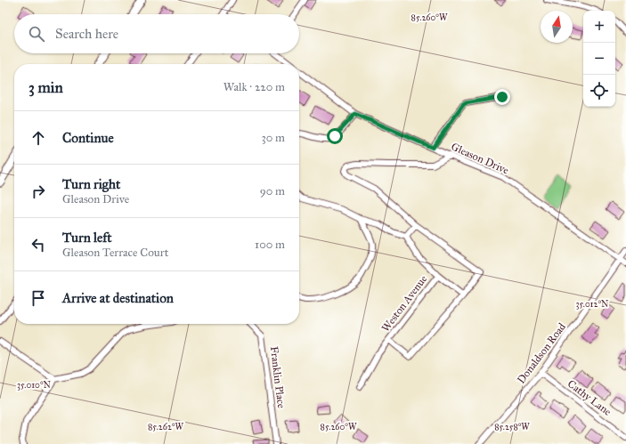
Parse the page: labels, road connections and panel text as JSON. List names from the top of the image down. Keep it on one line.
{"streets":{"street":["Gleason Drive","Weston Avenue","Donaldson Road","Franklin Place","Cathy Lane"]},"crossings":[["Gleason Drive","Donaldson Road"],["Donaldson Road","Cathy Lane"]],"north":"top","page":{"map_buttons":["+","−"],"search":"Search here","heading":["3 min","Walk · 220 m"],"list":[["Continue","30 m"],["Turn right","Gleason Drive","90 m"],["Turn left","Gleason Terrace Court","100 m"],"Arrive at destination"]},"coordinates":["85.260°W","35.012°N","35.010°N","85.262°W","85.258°W"]}
